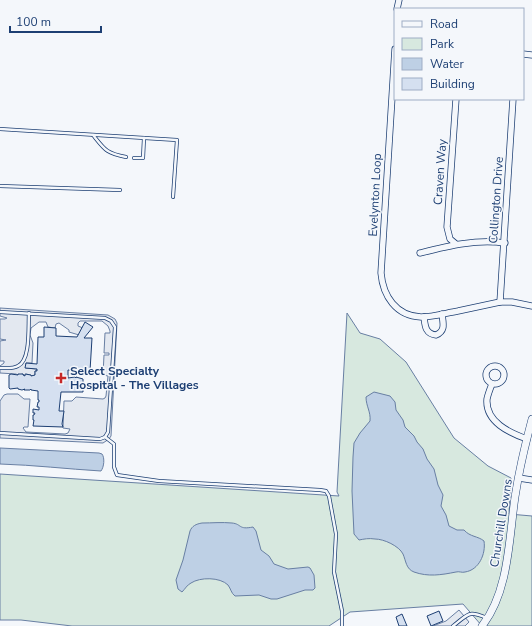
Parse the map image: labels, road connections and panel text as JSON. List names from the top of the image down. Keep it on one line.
{"streets":{"street":["Craven Way","Evelynton Loop","Collington Drive","Churchill Downs"]},"crossings":[["Evelynton Loop","Collington Drive"]],"places":{"health":["Select Specialty Hospital - The Villages"]},"legend":["Road","Park","Water","Building"],"scale_bar":"100 m"}
